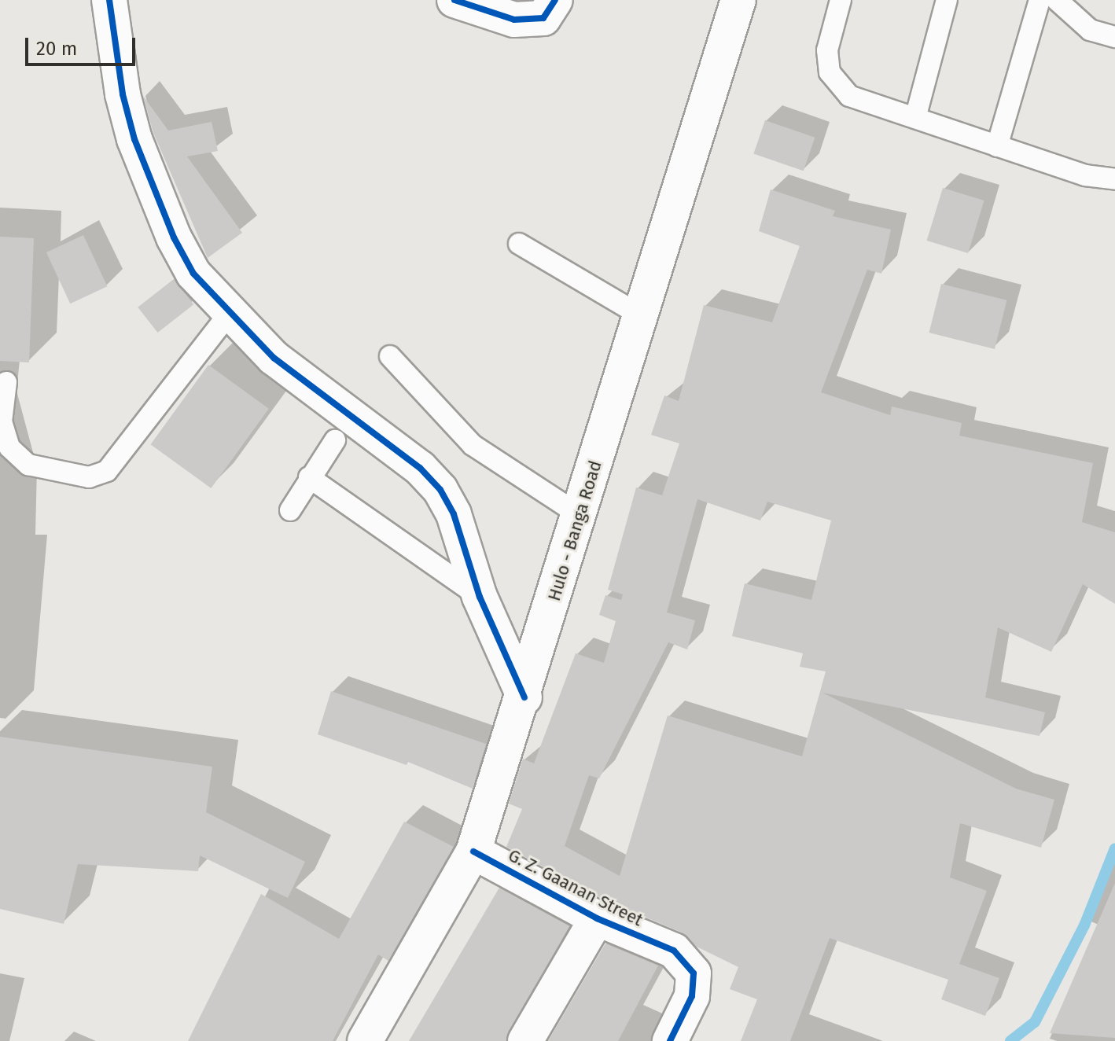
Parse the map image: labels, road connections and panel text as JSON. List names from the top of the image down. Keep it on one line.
{"streets":{"street":["Hulo - Banga Road","G. Z. Gaanan Street"]},"crossings":[["Hulo - Banga Road","G. Z. Gaanan Street"]],"scale_bar":"20 m"}
